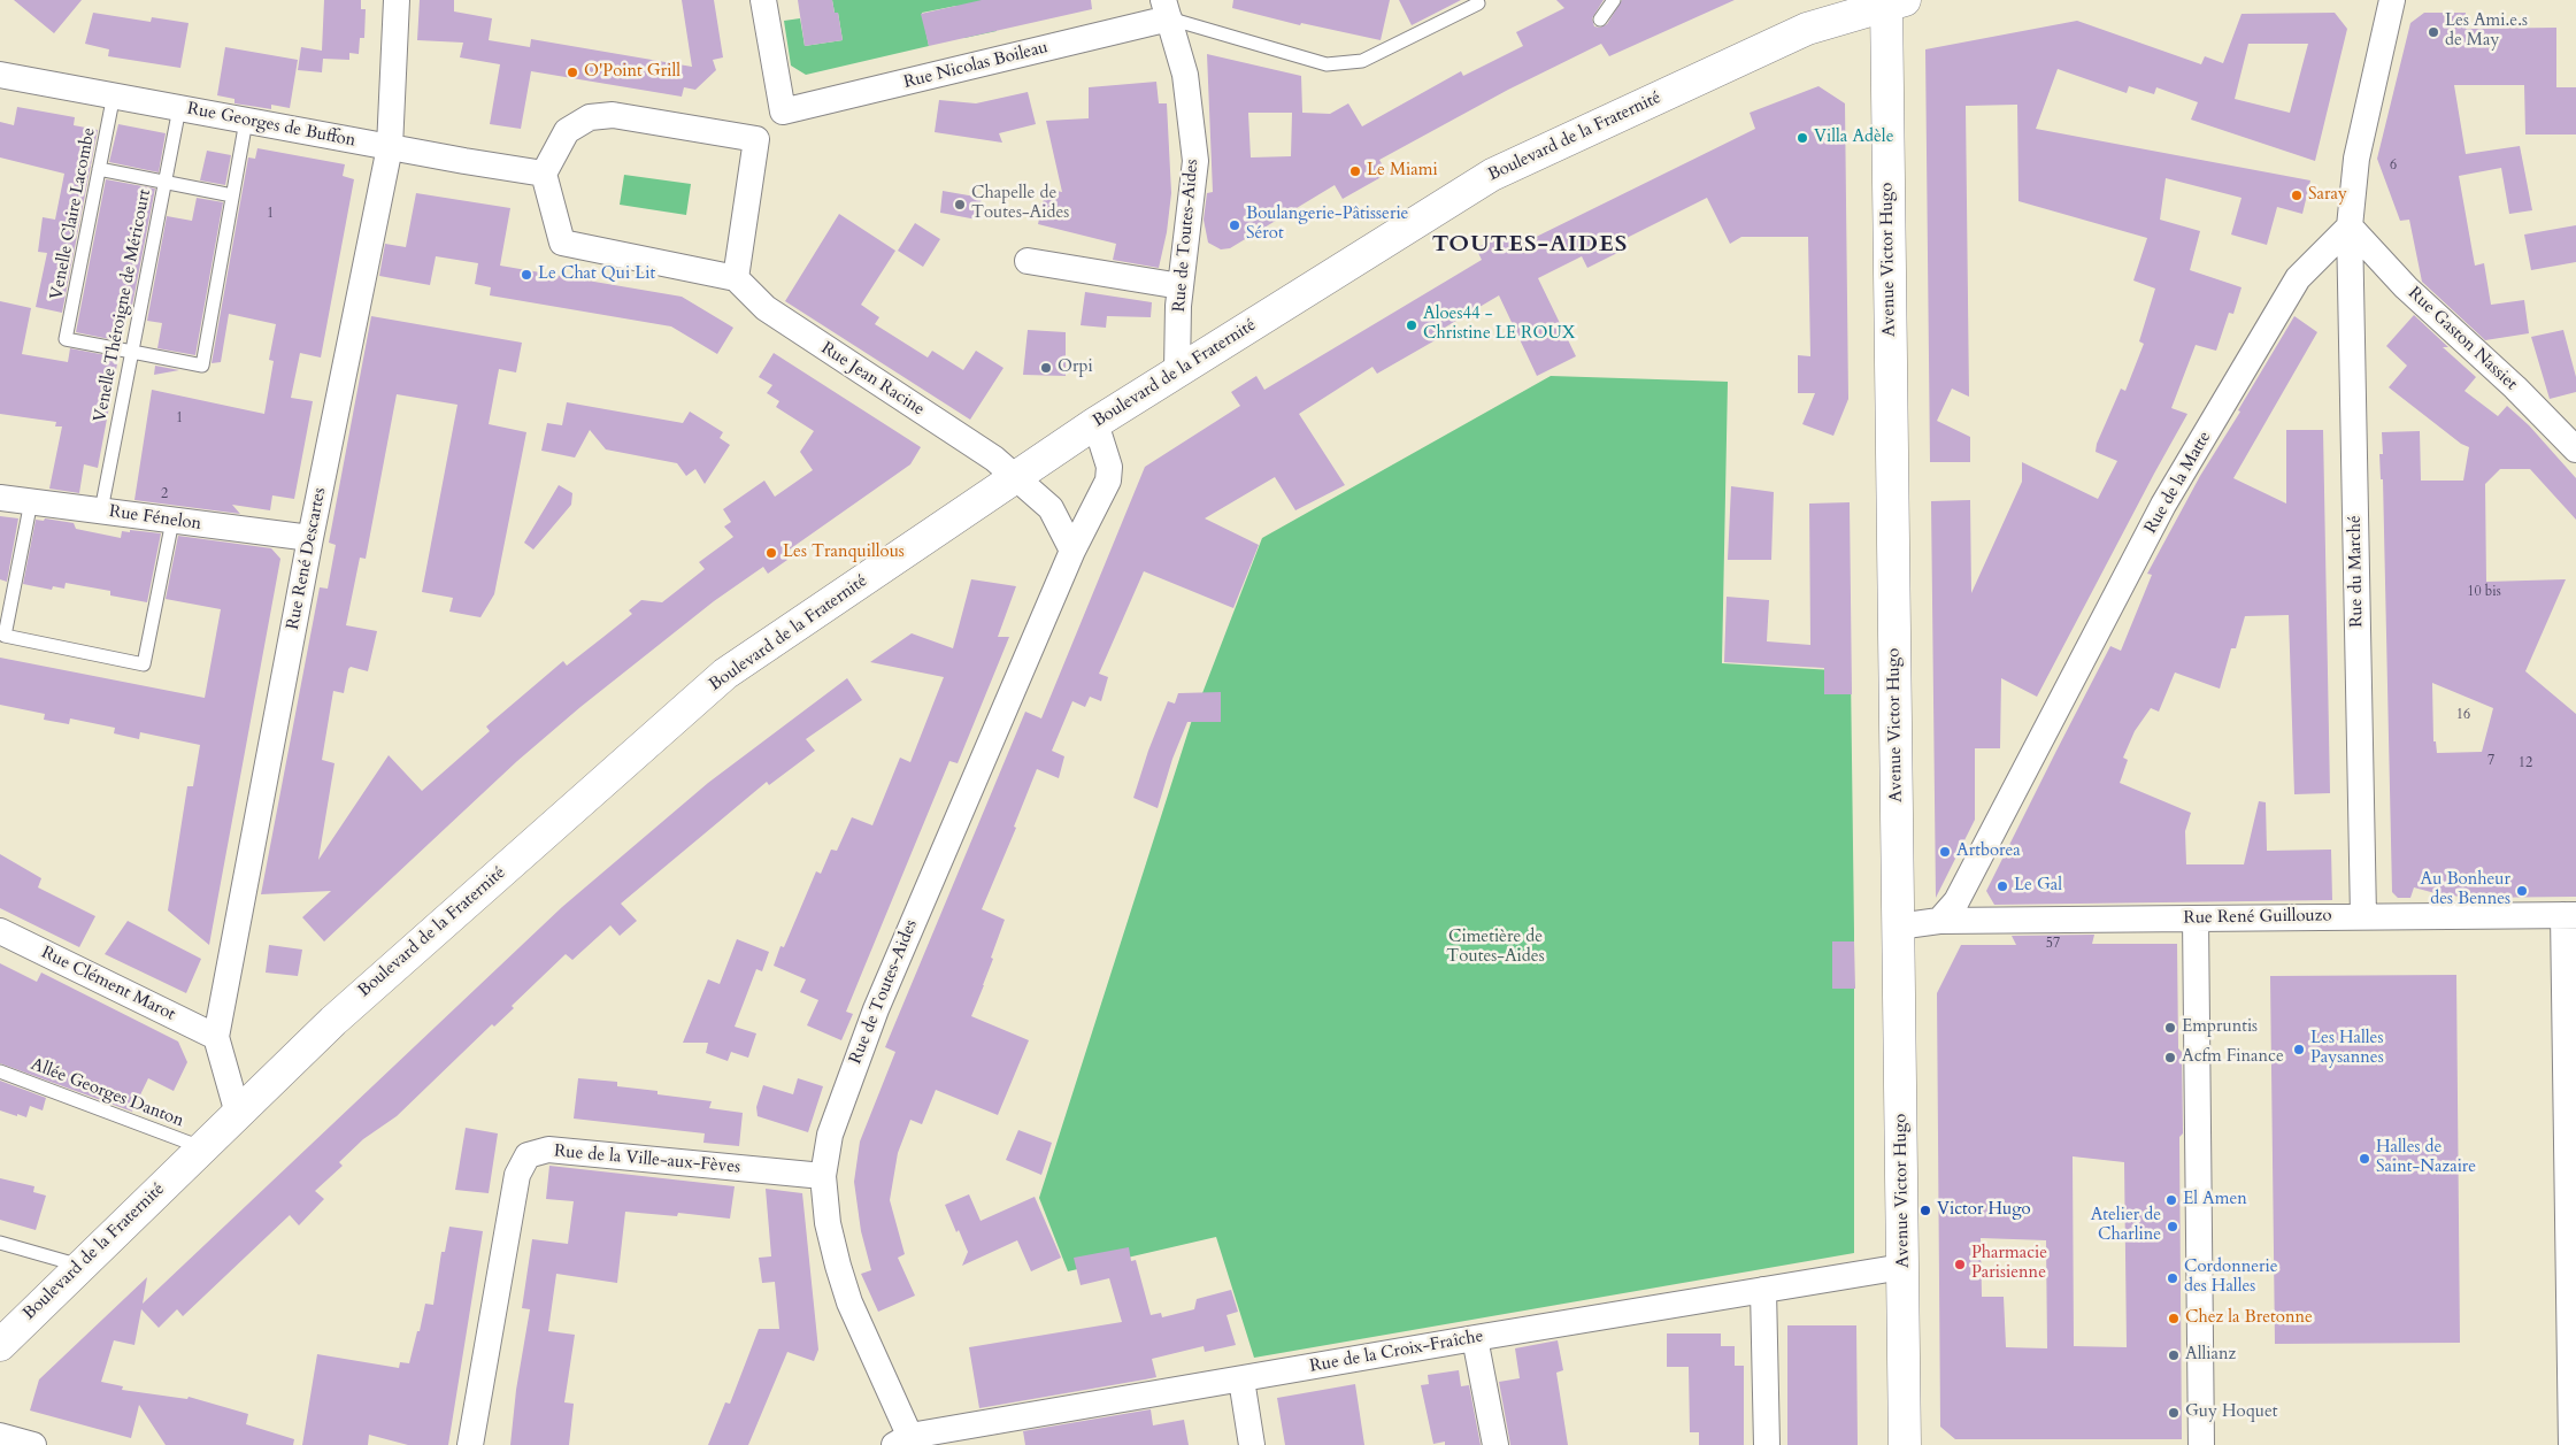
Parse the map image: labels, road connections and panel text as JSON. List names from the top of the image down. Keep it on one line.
{"streets":{"main road":["Boulevard de la Fraternité","Avenue Victor Hugo"],"street":["Rue Nicolas Boileau","Rue Georges de Buffon","Rue de Toutes-Aides","Rue Gaston Nassiet","Rue Jean Racine","Rue de la Matte","Rue Fénelon","Rue René Descartes","Rue du Marché","Rue René Guillouzo","Rue Clément Marot","Rue de la Ville-aux-Fèves","Rue de la Croix-Fraîche"],"lane":["Venelle Claire Lacombe","Venelle Théroigne de Méricourt","Allée Georges Danton"]},"crossings":[["Rue Nicolas Boileau","Rue de Toutes-Aides"],["Rue Georges de Buffon","Venelle Claire Lacombe"],["Rue Georges de Buffon","Venelle Théroigne de Méricourt"],["Rue Georges de Buffon","Rue René Descartes"],["Boulevard de la Fraternité","Rue de Toutes-Aides"],["Boulevard de la Fraternité","Avenue Victor Hugo"],["Boulevard de la Fraternité","Rue Jean Racine"],["Boulevard de la Fraternité","Rue René Descartes"],["Boulevard de la Fraternité","Allée Georges Danton"],["Venelle Claire Lacombe","Venelle Théroigne de Méricourt"],["Rue de Toutes-Aides","Rue de la Ville-aux-Fèves"],["Rue de Toutes-Aides","Rue de la Croix-Fraîche"],["Avenue Victor Hugo","Rue de la Croix-Fraîche"],["Venelle Théroigne de Méricourt","Rue Fénelon"],["Rue Gaston Nassiet","Rue de la Matte"],["Rue Gaston Nassiet","Rue du Marché"],["Rue de la Matte","Rue du Marché"],["Rue de la Matte","Rue René Guillouzo"],["Rue Fénelon","Rue René Descartes"],["Rue René Descartes","Rue Clément Marot"],["Rue du Marché","Rue René Guillouzo"]],"districts":["TOUTES-AIDES"],"parks":["Cimetière de Toutes-Aides"],"places":["Les Ami.e.s de May","O'Point Grill","Villa Adèle","Le Miami","Saray","Chapelle de Toutes-Aides","Boulangerie-Pâtisserie Sérot","Le Chat Qui Lit","Aloes44 - Christine LE ROUX","Orpi","Les Tranquillous","Artborea","Le Gal","Au Bonheur des Bennes","Empruntis","Les Halles Paysannes","Acfm Finance","Halles de Saint-Nazaire","El Amen","Victor Hugo","Atelier de Charline","Pharmacie Parisienne","Cordonnerie des Halles","Chez la Bretonne","Allianz","Guy Hoquet"],"house_numbers":["6","1","1","2","10 bis","16","7","12","57"]}
